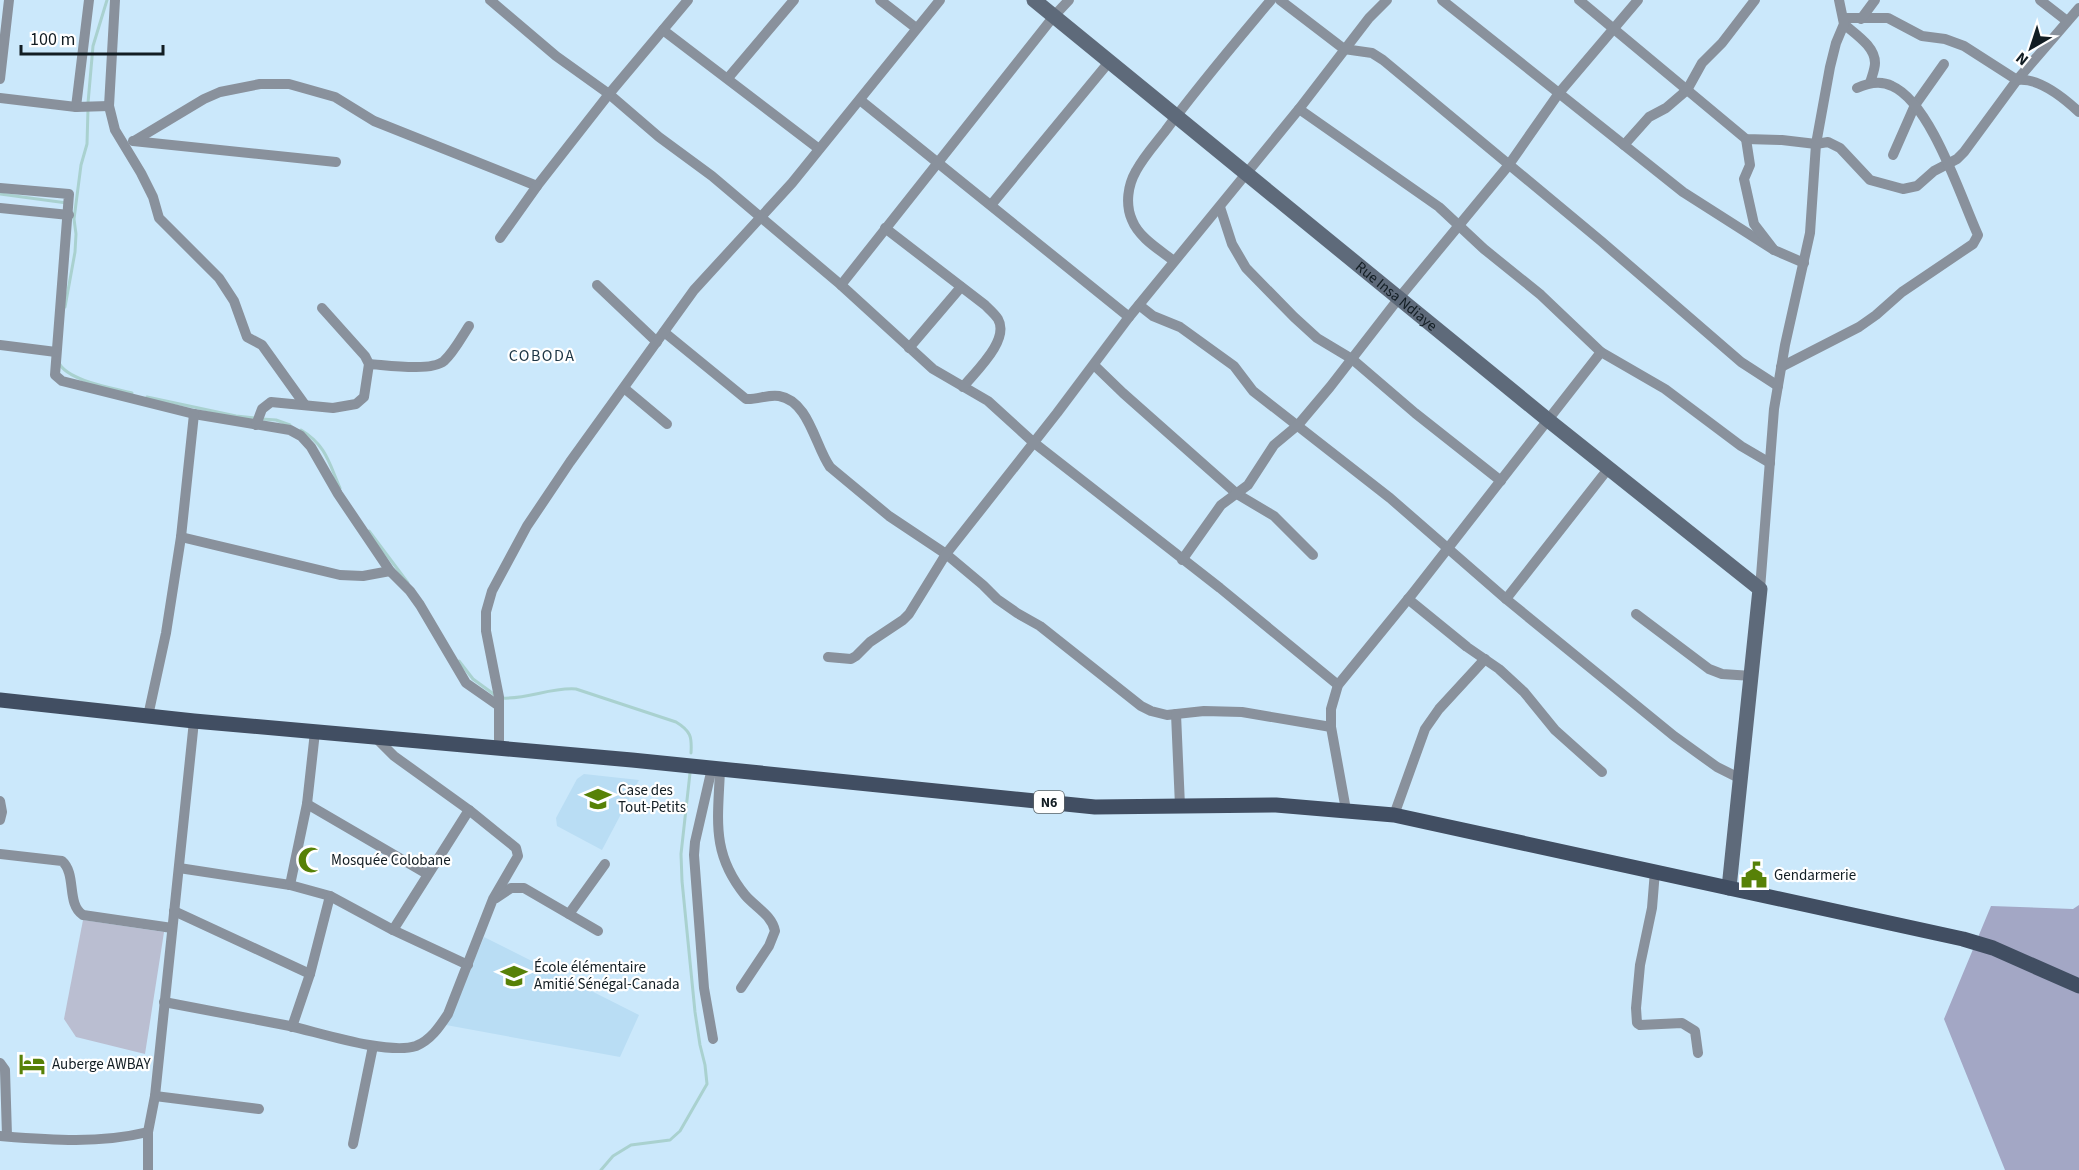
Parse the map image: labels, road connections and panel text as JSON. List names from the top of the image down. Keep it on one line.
{"streets":{"main road":["Rue Insa Ndiaye","N6"]},"districts":["COBODA"],"places":{"school or university":["Case des Tout-Petits","École élémentaire Amitié Sénégal-Canada"],"mosque":["Mosquée Colobane"],"public building":["Gendarmerie"],"hotel":["Auberge AWBAY"]},"scale_bar":"100 m","north":"bottom left"}
